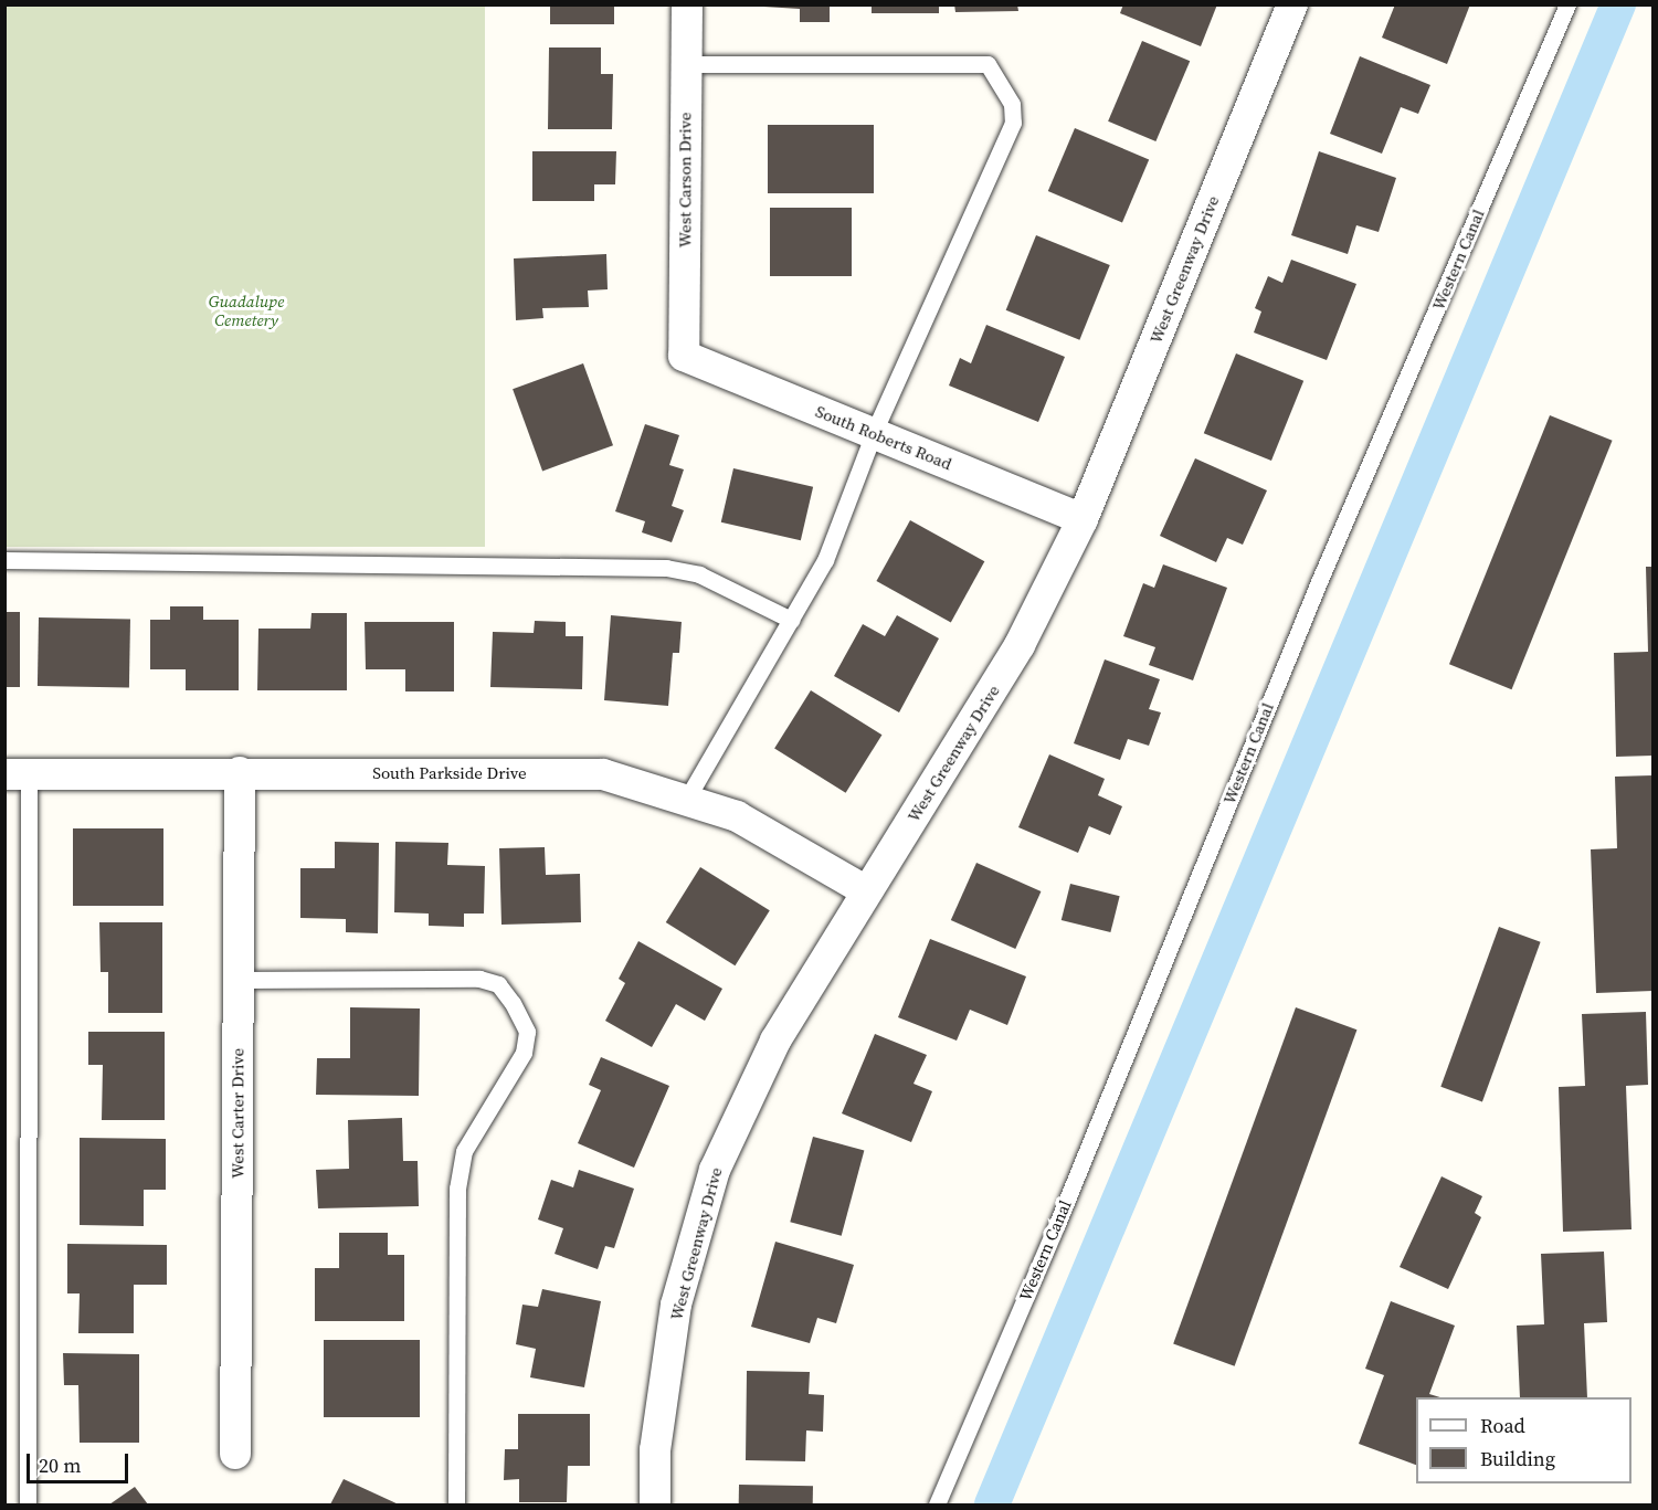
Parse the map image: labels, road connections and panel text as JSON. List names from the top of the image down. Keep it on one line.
{"streets":{"street":["West Carson Drive","West Greenway Drive","South Roberts Road","South Parkside Drive","West Carter Drive"],"lane":["Western Canal"]},"crossings":[["West Carson Drive","South Roberts Road"],["West Greenway Drive","South Roberts Road"],["West Greenway Drive","South Parkside Drive"],["South Parkside Drive","West Carter Drive"]],"parks":["Guadalupe Cemetery"],"legend":["Road","Building"],"scale_bar":"20 m"}
